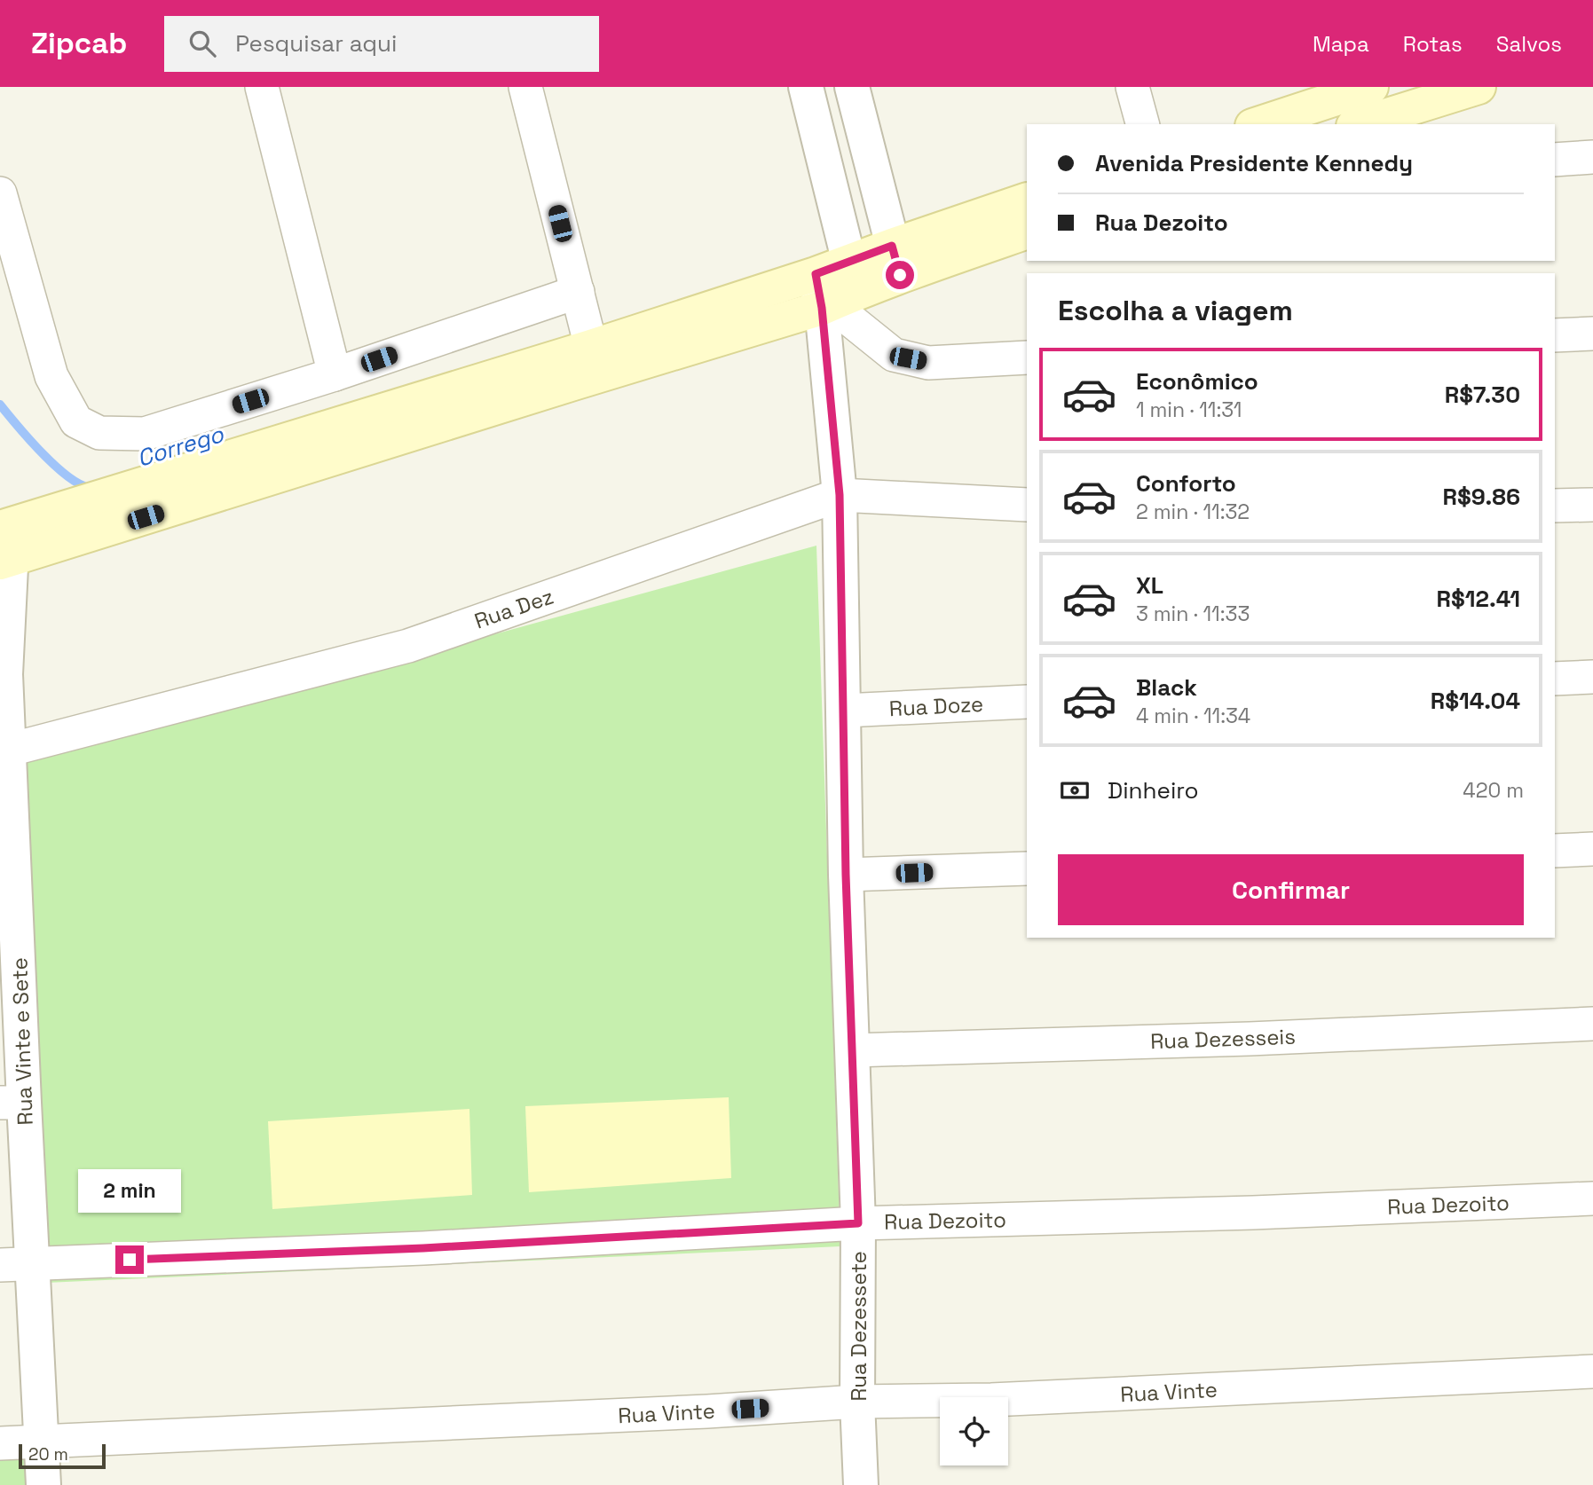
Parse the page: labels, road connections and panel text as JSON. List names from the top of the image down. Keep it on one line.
{"streets":{"street":["Rua Dez","Rua Doze","Rua Dezesseis","Rua Vinte e Sete","Rua Dezoito","Rua Dezessete","Rua Vinte"]},"crossings":[["Rua Dez","Rua Vinte e Sete"],["Rua Dez","Rua Dezessete"],["Rua Doze","Rua Dezessete"],["Rua Dezesseis","Rua Dezessete"],["Rua Vinte e Sete","Rua Dezoito"],["Rua Vinte e Sete","Rua Vinte"],["Rua Dezoito","Rua Dezessete"],["Rua Dezessete","Rua Vinte"]],"water":["Corrego"],"scale_bar":"20 m","page":{"header":"Zipcab","search":"Pesquisar aqui","nav":["Mapa","Rotas","Salvos"],"banner":["Avenida Presidente Kennedy","Rua Dezoito"],"heading":"Escolha a viagem","list":[{"name":"Econômico","note":"1 min · 11:31","value":"R$7.30"},{"name":"Conforto","note":"2 min · 11:32","value":"R$9.86"},{"name":"XL","note":"3 min · 11:33","value":"R$12.41"},{"name":"Black","note":"4 min · 11:34","value":"R$14.04"}],"pay":["Dinheiro","420 m"],"buttons":"Confirmar","bubble":"2 min","scale":"20 m"}}
